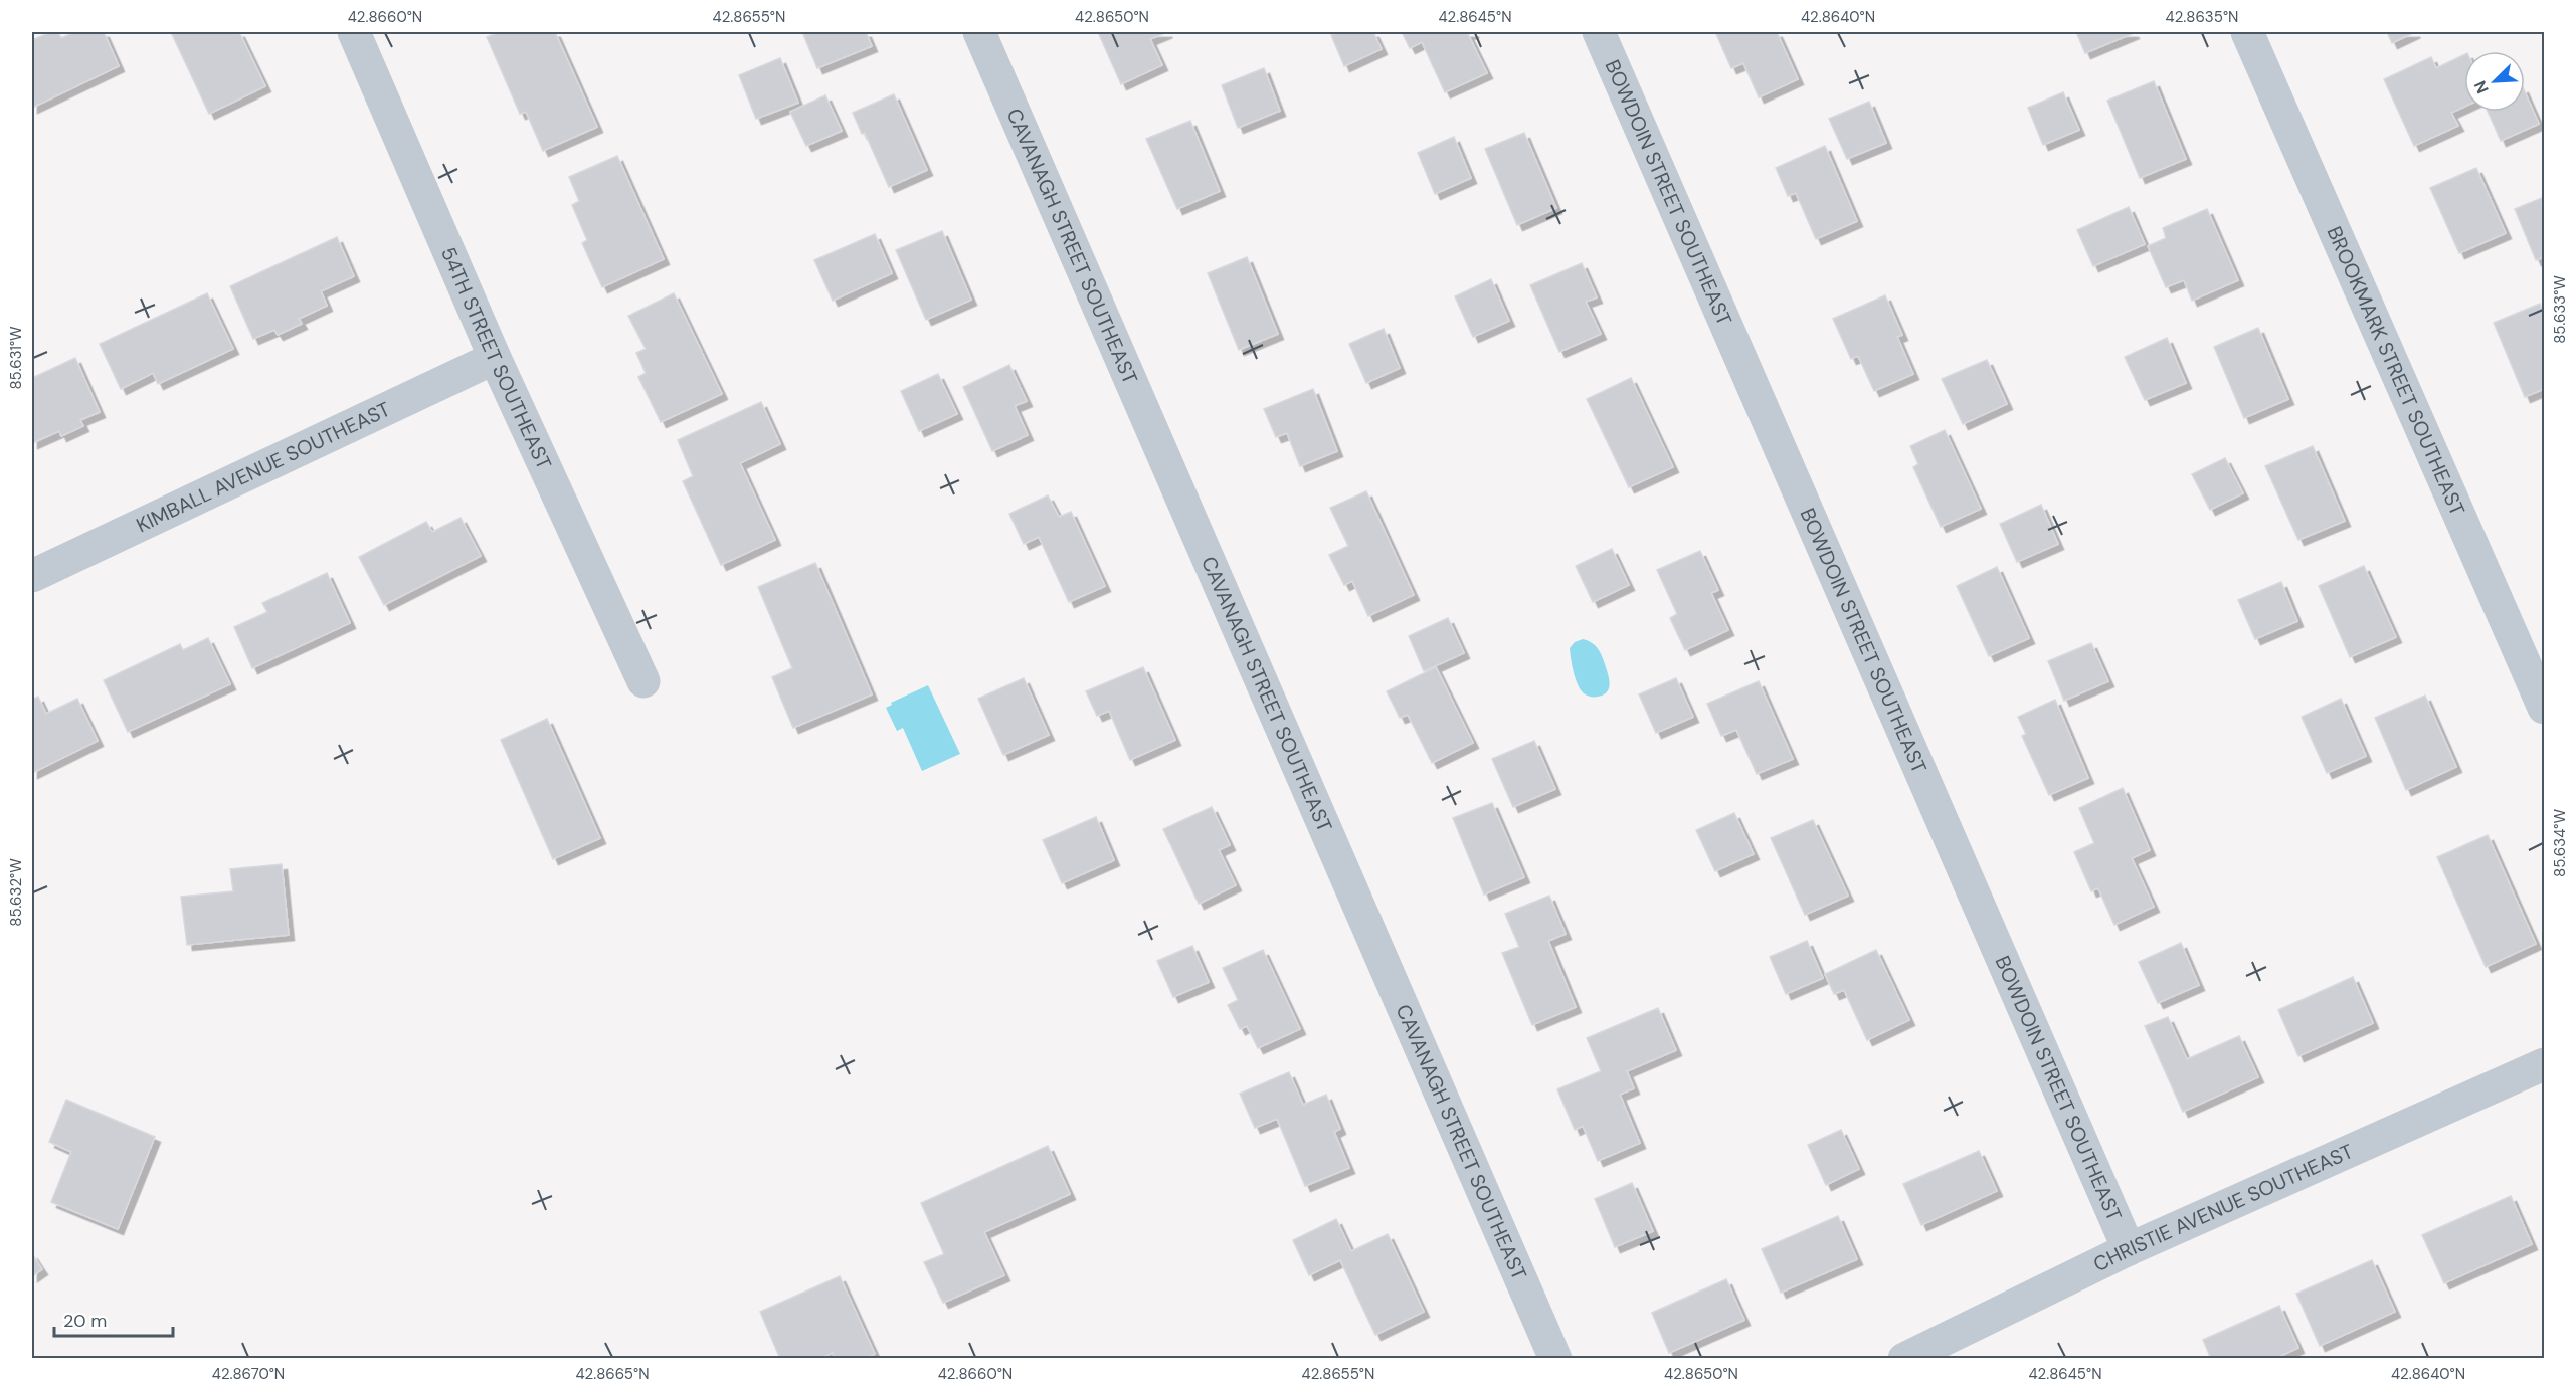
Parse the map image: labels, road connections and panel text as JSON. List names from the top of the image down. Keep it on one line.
{"streets":{"street":["BOWDOIN STREET SOUTHEAST","CAVANAGH STREET SOUTHEAST","54TH STREET SOUTHEAST","BROOKMARK STREET SOUTHEAST","KIMBALL AVENUE SOUTHEAST","CHRISTIE AVENUE SOUTHEAST"]},"crossings":[["BOWDOIN STREET SOUTHEAST","CHRISTIE AVENUE SOUTHEAST"],["54TH STREET SOUTHEAST","KIMBALL AVENUE SOUTHEAST"]],"scale_bar":"20 m","north":"bottom left","coordinates":["42.8660°N","42.8655°N","42.8650°N","42.8645°N","42.8640°N","42.8635°N","85.633°W","85.631°W","85.634°W","85.632°W","42.8670°N","42.8665°N"]}
